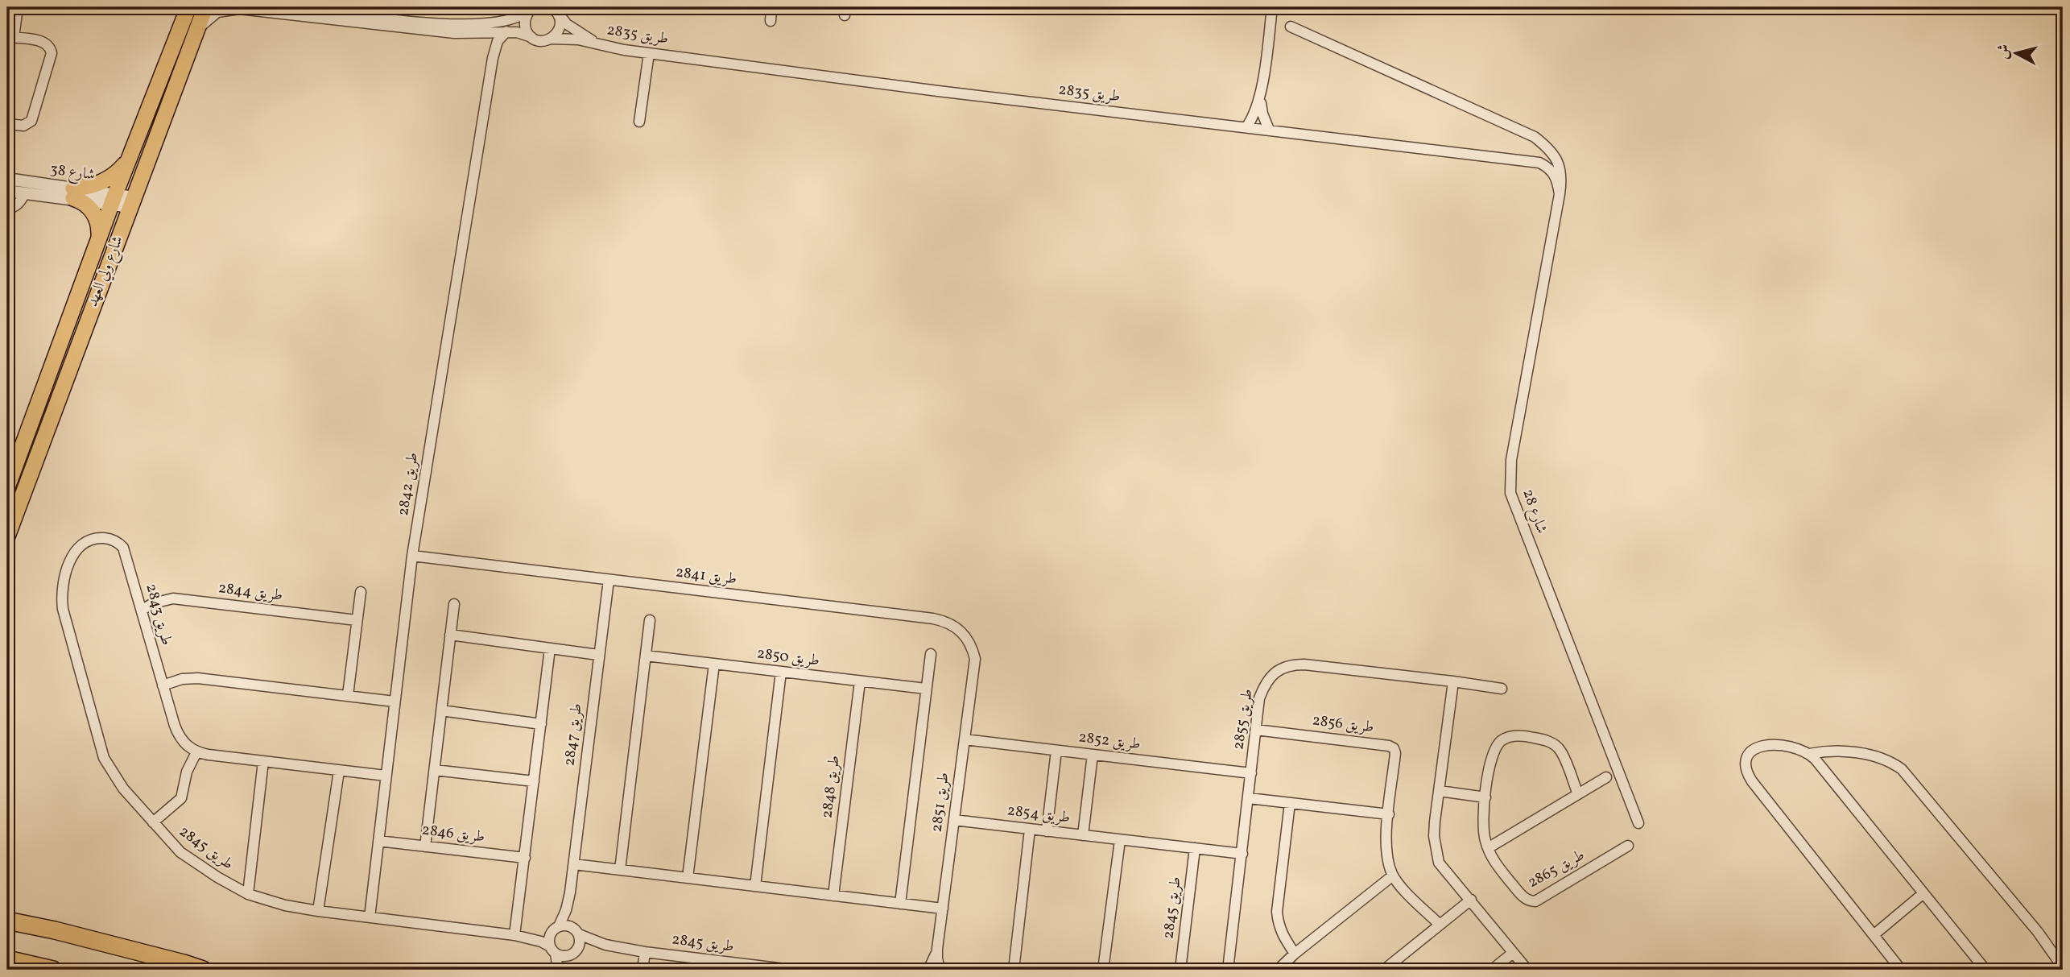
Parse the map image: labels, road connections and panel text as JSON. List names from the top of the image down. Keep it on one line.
{"streets":{"main road":["شارع ولي العهد"],"street":["طريق 2835","شارع 38","طريق 2842","شارع 28","طريق 2841","طريق 2844","طريق 2843","طريق 2850","طريق 2855","طريق 2856","طريق 2847","طريق 2852","طريق 2848","طريق 2851","طريق 2854","طريق 2846","طريق 2845","طريق 2865"]},"crossings":[["طريق 2835","طريق 2842"],["طريق 2835","شارع 28"],["شارع 38","شارع ولي العهد"],["طريق 2842","طريق 2841"],["طريق 2842","طريق 2846"],["طريق 2842","طريق 2845"],["طريق 2841","طريق 2847"],["طريق 2841","طريق 2851"],["طريق 2844","طريق 2843"],["طريق 2843","طريق 2845"],["طريق 2850","طريق 2848"],["طريق 2855","طريق 2856"],["طريق 2855","طريق 2852"],["طريق 2855","طريق 2854"],["طريق 2847","طريق 2845"],["طريق 2852","طريق 2851"],["طريق 2851","طريق 2854"],["طريق 2854","طريق 2845"]],"north":"left"}
